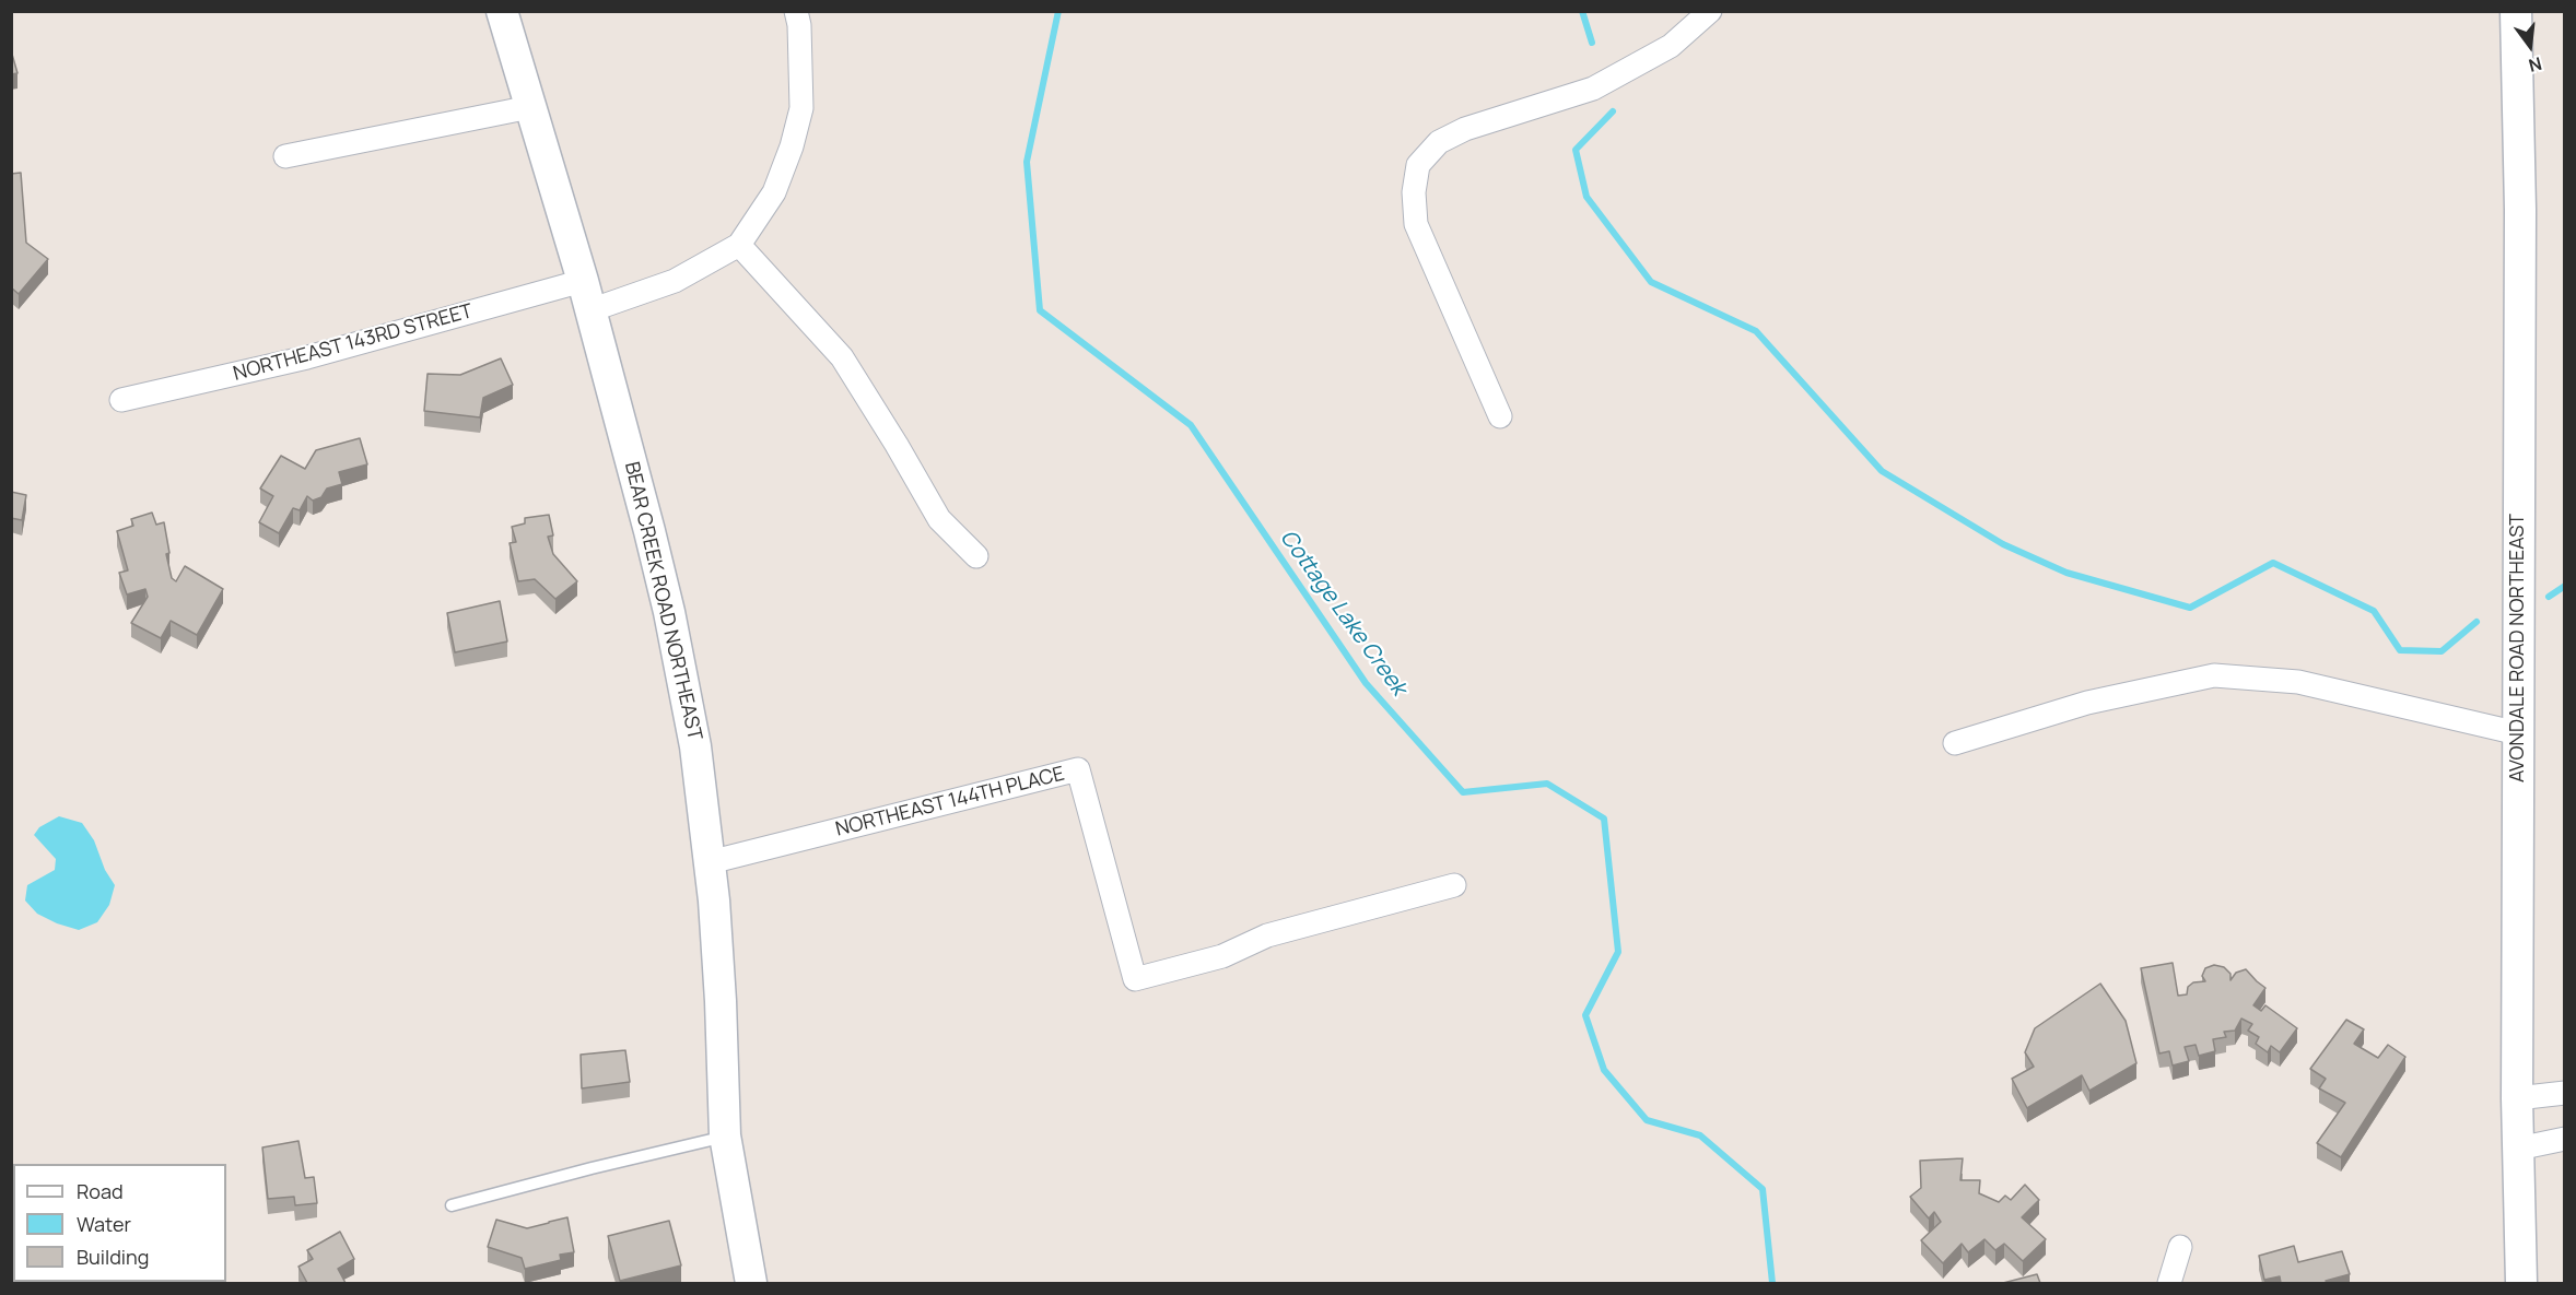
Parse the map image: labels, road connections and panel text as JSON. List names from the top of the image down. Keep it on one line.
{"streets":{"street":["NORTHEAST 143RD STREET","BEAR CREEK ROAD NORTHEAST","AVONDALE ROAD NORTHEAST","NORTHEAST 144TH PLACE"]},"crossings":[["NORTHEAST 143RD STREET","BEAR CREEK ROAD NORTHEAST"],["BEAR CREEK ROAD NORTHEAST","NORTHEAST 144TH PLACE"]],"water":["Cottage Lake Creek"],"legend":["Road","Water","Building"],"north":"bottom"}
